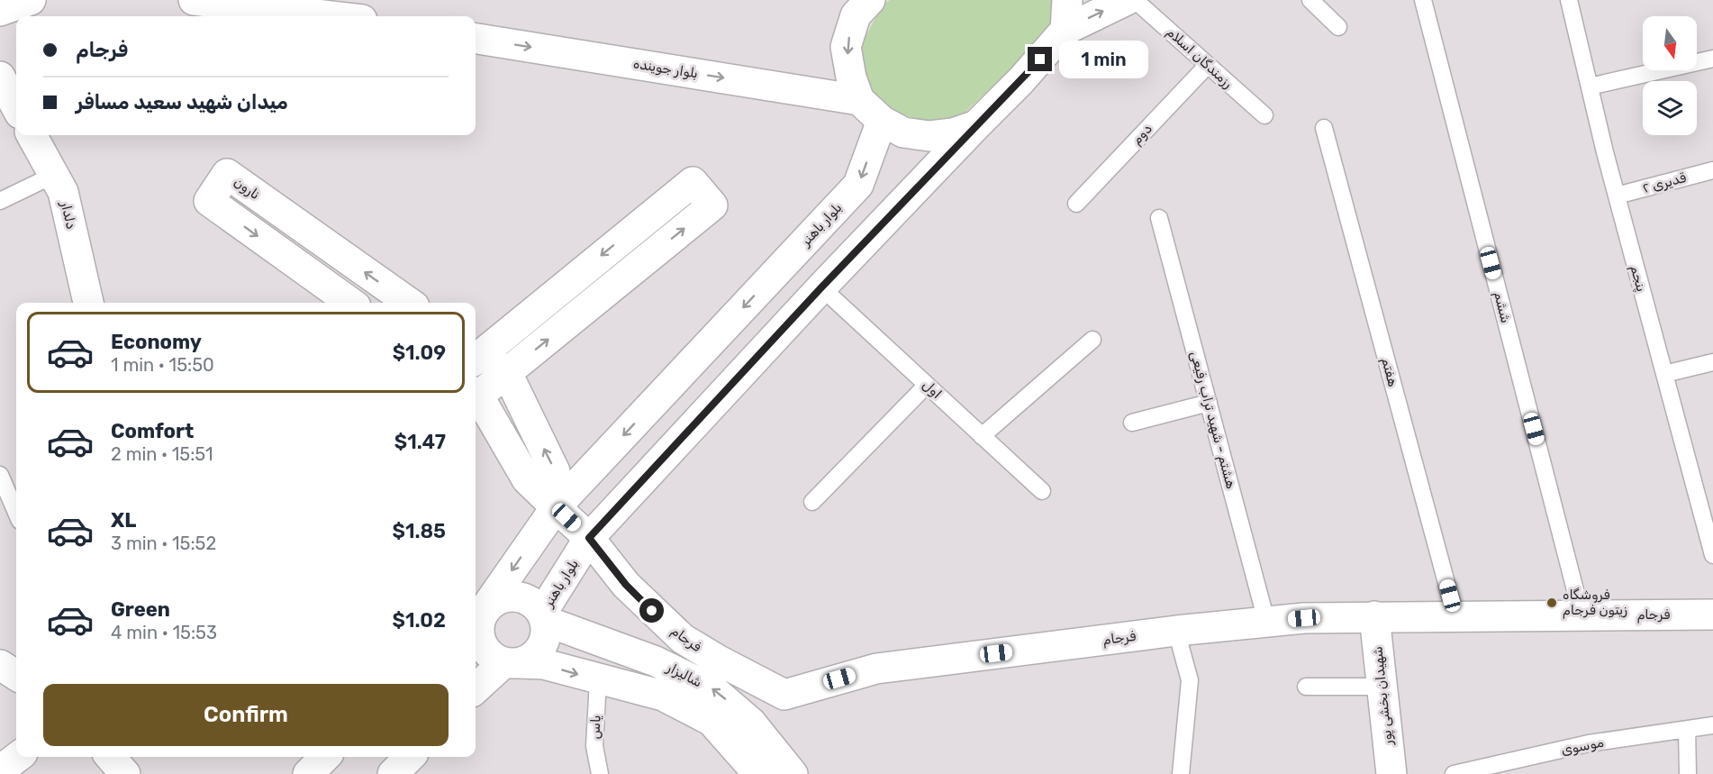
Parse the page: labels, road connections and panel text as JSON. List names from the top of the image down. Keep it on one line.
{"streets":{"street":["بلوار جوینده","نارون","دلدار","بلوار باهنر","فرجام","شالیزار","شهیدان بخشی پور"],"lane":["رزمندگان اسلام","دوم","قدیری ۲","پنجم","ششم","هفتم","اول","هشتم - شهید تراب رفیعی","یاس","موسوی"]},"crossings":[["رزمندگان اسلام","دوم"],["قدیری ۲","پنجم"],["بلوار باهنر","اول"],["بلوار باهنر","فرجام"],["بلوار باهنر","شالیزار"],["ششم","فرجام"],["هفتم","فرجام"],["هشتم - شهید تراب رفیعی","فرجام"],["فرجام","شهیدان بخشی پور"],["شالیزار","یاس"]],"one_way":["بلوار جوینده"],"places":["فروشگاه زیتون فرجام"],"north":"bottom","page":{"banner":["فرجام","میدان شهید سعید مسافر"],"bubble":"1 min","list":[{"name":"Economy","note":"1 min · 15:50","value":"$1.09"},{"name":"Comfort","note":"2 min · 15:51","value":"$1.47"},{"name":"XL","note":"3 min · 15:52","value":"$1.85"},{"name":"Green","note":"4 min · 15:53","value":"$1.02"}],"buttons":"Confirm"}}
